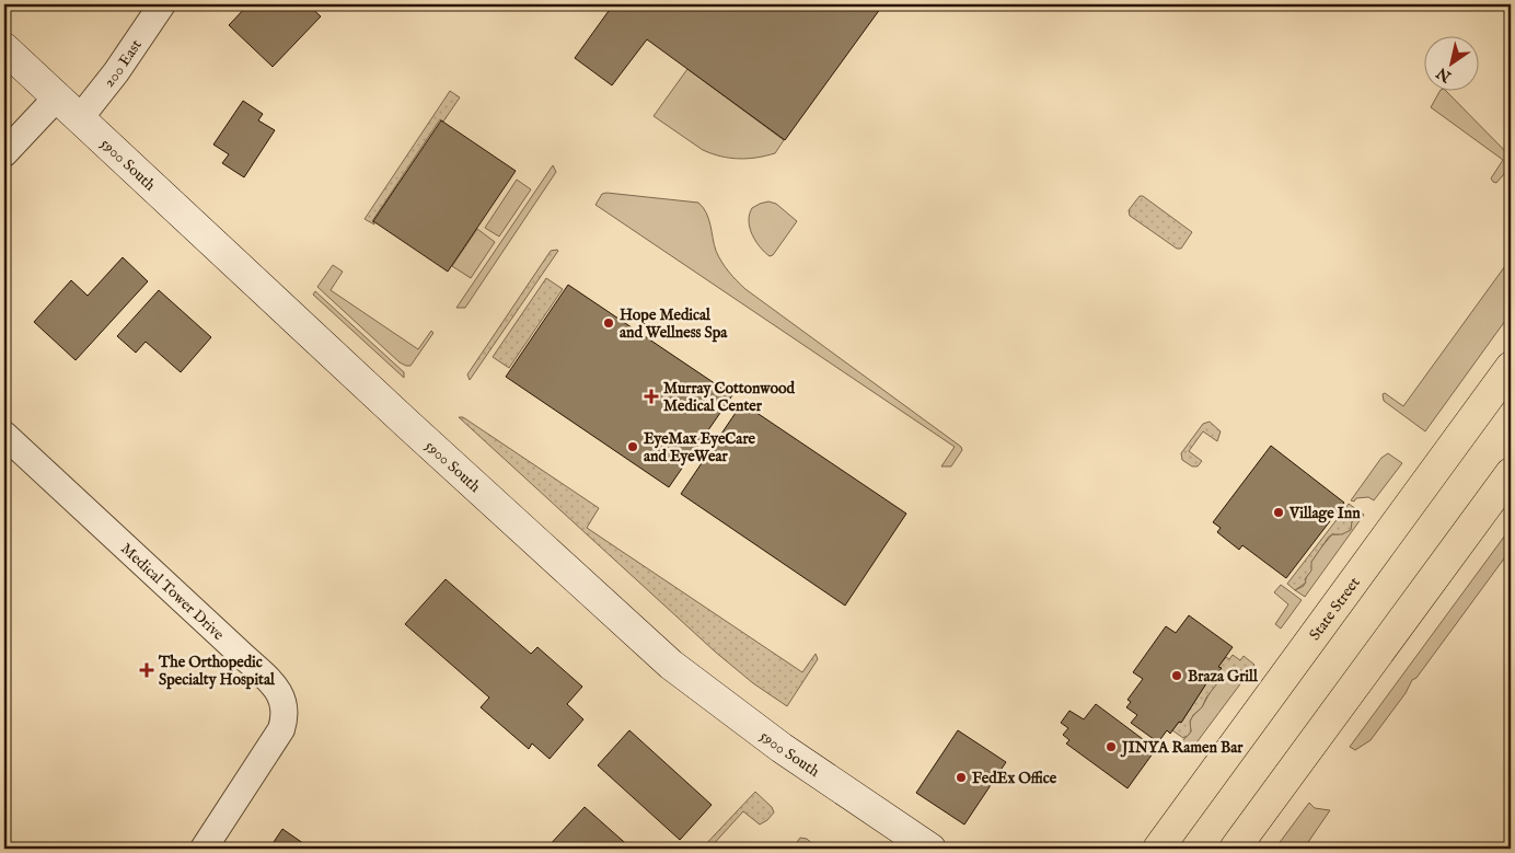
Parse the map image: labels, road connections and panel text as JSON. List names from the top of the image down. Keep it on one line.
{"streets":{"main road":["5900 South","State Street"],"street":["200 East","Medical Tower Drive"]},"crossings":[["200 East","5900 South"]],"places":{"other":["Hope Medical and Wellness Spa","EyeMax EyeCare and EyeWear","Village Inn","Braza Grill","JINYA Ramen Bar","FedEx Office"],"health":["Murray Cottonwood Medical Center","The Orthopedic Specialty Hospital"]},"north":"bottom left"}
